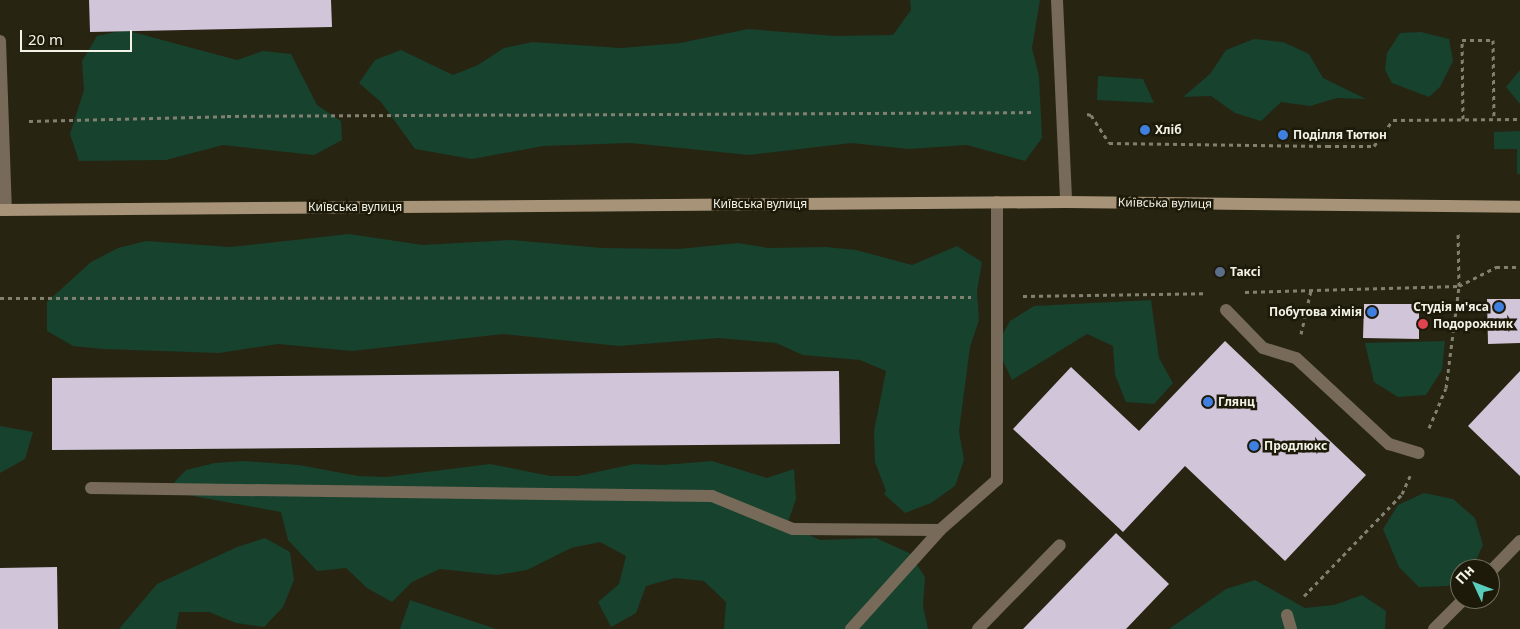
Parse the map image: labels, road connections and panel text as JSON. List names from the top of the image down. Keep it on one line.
{"streets":{"main road":["Київська вулиця"]},"places":["Хліб","Поділля Тютюн","Таксі","Студія м'яса","Побутова хімія","Подорожник","Глянц","Продлюкс"],"scale_bar":"20 m","north":"top left"}
